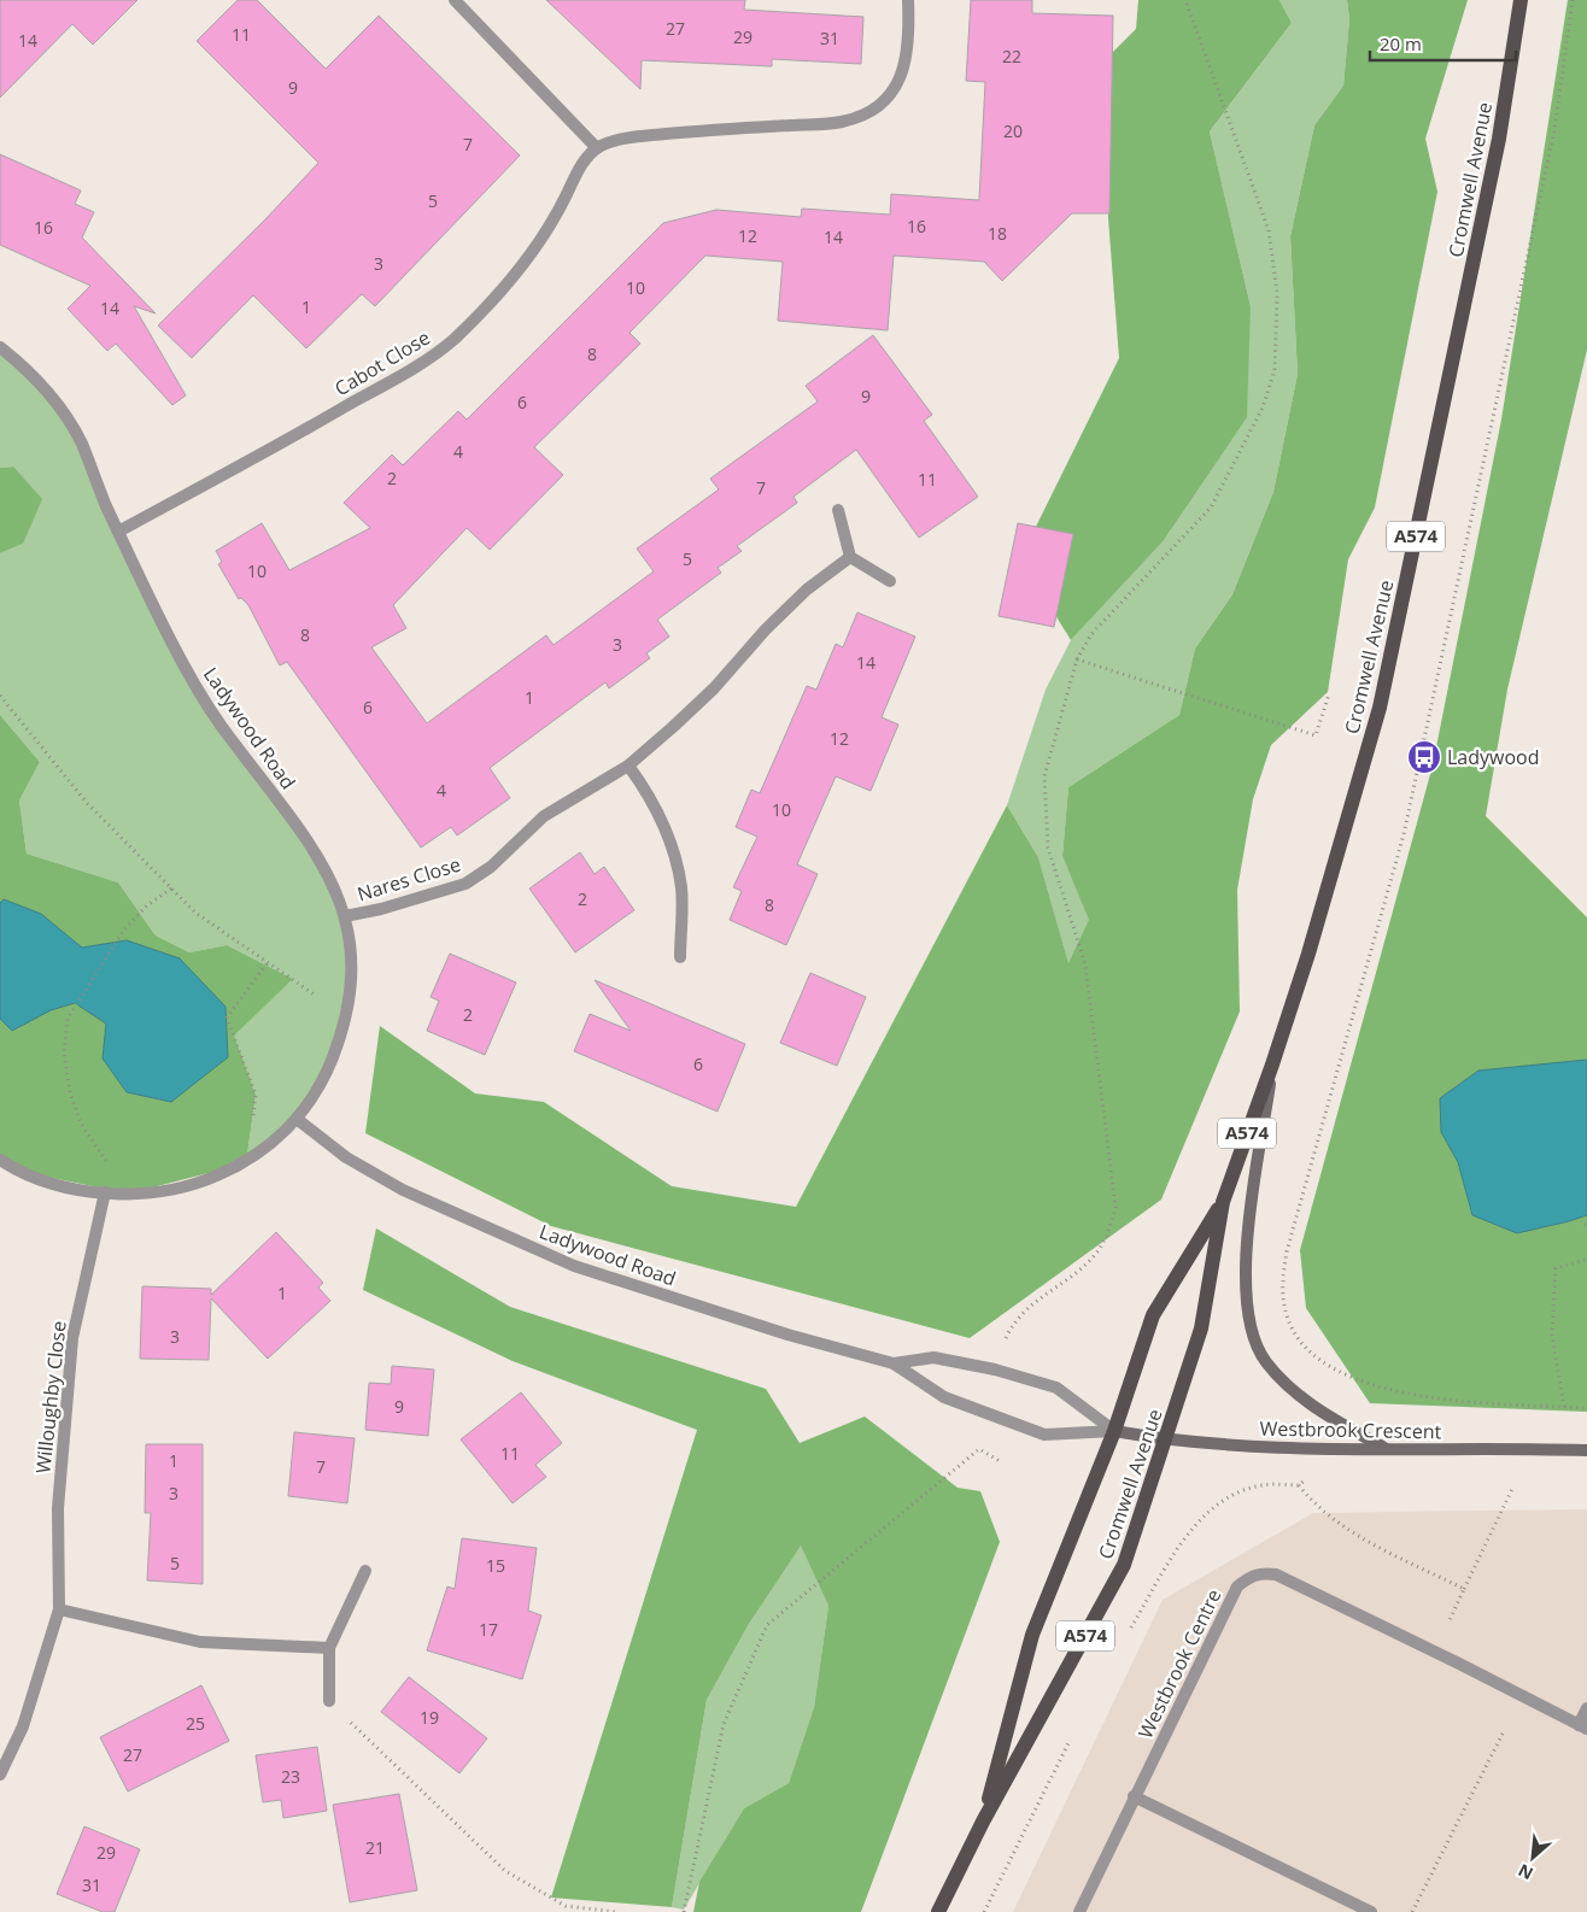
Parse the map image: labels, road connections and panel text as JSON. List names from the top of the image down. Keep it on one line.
{"streets":{"main road":["Cromwell Avenue","A574"],"street":["Cabot Close","Ladywood Road","Nares Close","Willoughby Close","Westbrook Crescent","Westbrook Centre"]},"crossings":[["Cromwell Avenue","Ladywood Road"],["Cromwell Avenue","Westbrook Crescent"],["Cabot Close","Ladywood Road"],["Ladywood Road","Nares Close"],["Ladywood Road","Willoughby Close"],["Ladywood Road","Westbrook Crescent"]],"places":{"bus stop":["Ladywood"]},"house_numbers":["27","11","29","31","14","22","9","20","7","5","16","16","18","12","14","3","10","1","14","8","9","6","4","2","11","7","5","10","8","3","14","1","6","12","4","10","2","8","2","6","1","3","9","11","1","7","3","5","15","17","19","25","27","23","21","29","31"],"scale_bar":"20 m","north":"bottom left"}
